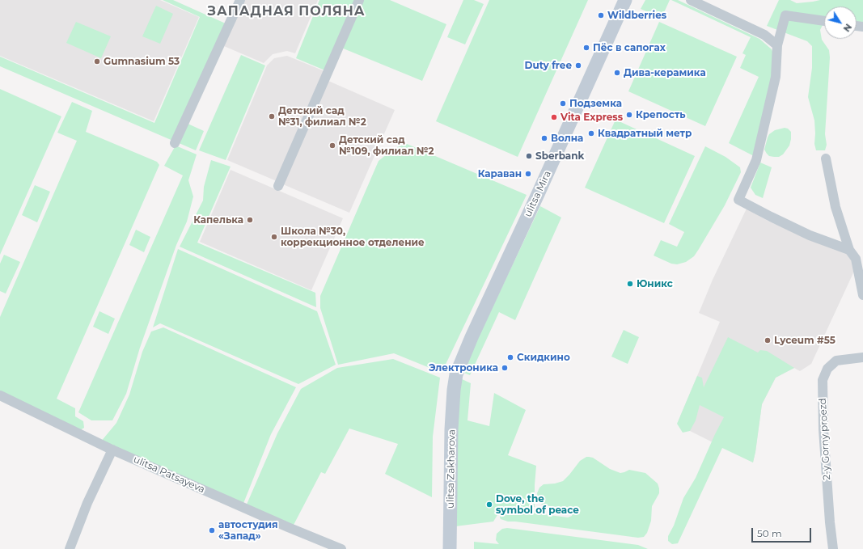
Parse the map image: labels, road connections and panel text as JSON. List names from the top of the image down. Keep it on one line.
{"streets":{"main road":["ulitsa Mira","ulitsa Zakharova"],"street":["2-y Gorny proezd","ulitsa Patsayeva"]},"crossings":[["ulitsa Mira","ulitsa Zakharova"]],"districts":["ЗАПАДНАЯ ПОЛЯНА"],"places":["Wildberries","Пёс в сапогах","Gumnasium 53","Duty free","Дива-керамика","Подземка","Крепость","Детский сад №31, филиал №2","Vita Express","Квадратный метр","Волна","Детский сад №109, филиал №2","Sberbank","Караван","Капелька","Школа №30, коррекционное отделение","Юникс","Lyceum #55","Скидкино","Электроника","Dove, the symbol of peace","автостудия «Запад»"],"scale_bar":"50 m","north":"bottom right"}
